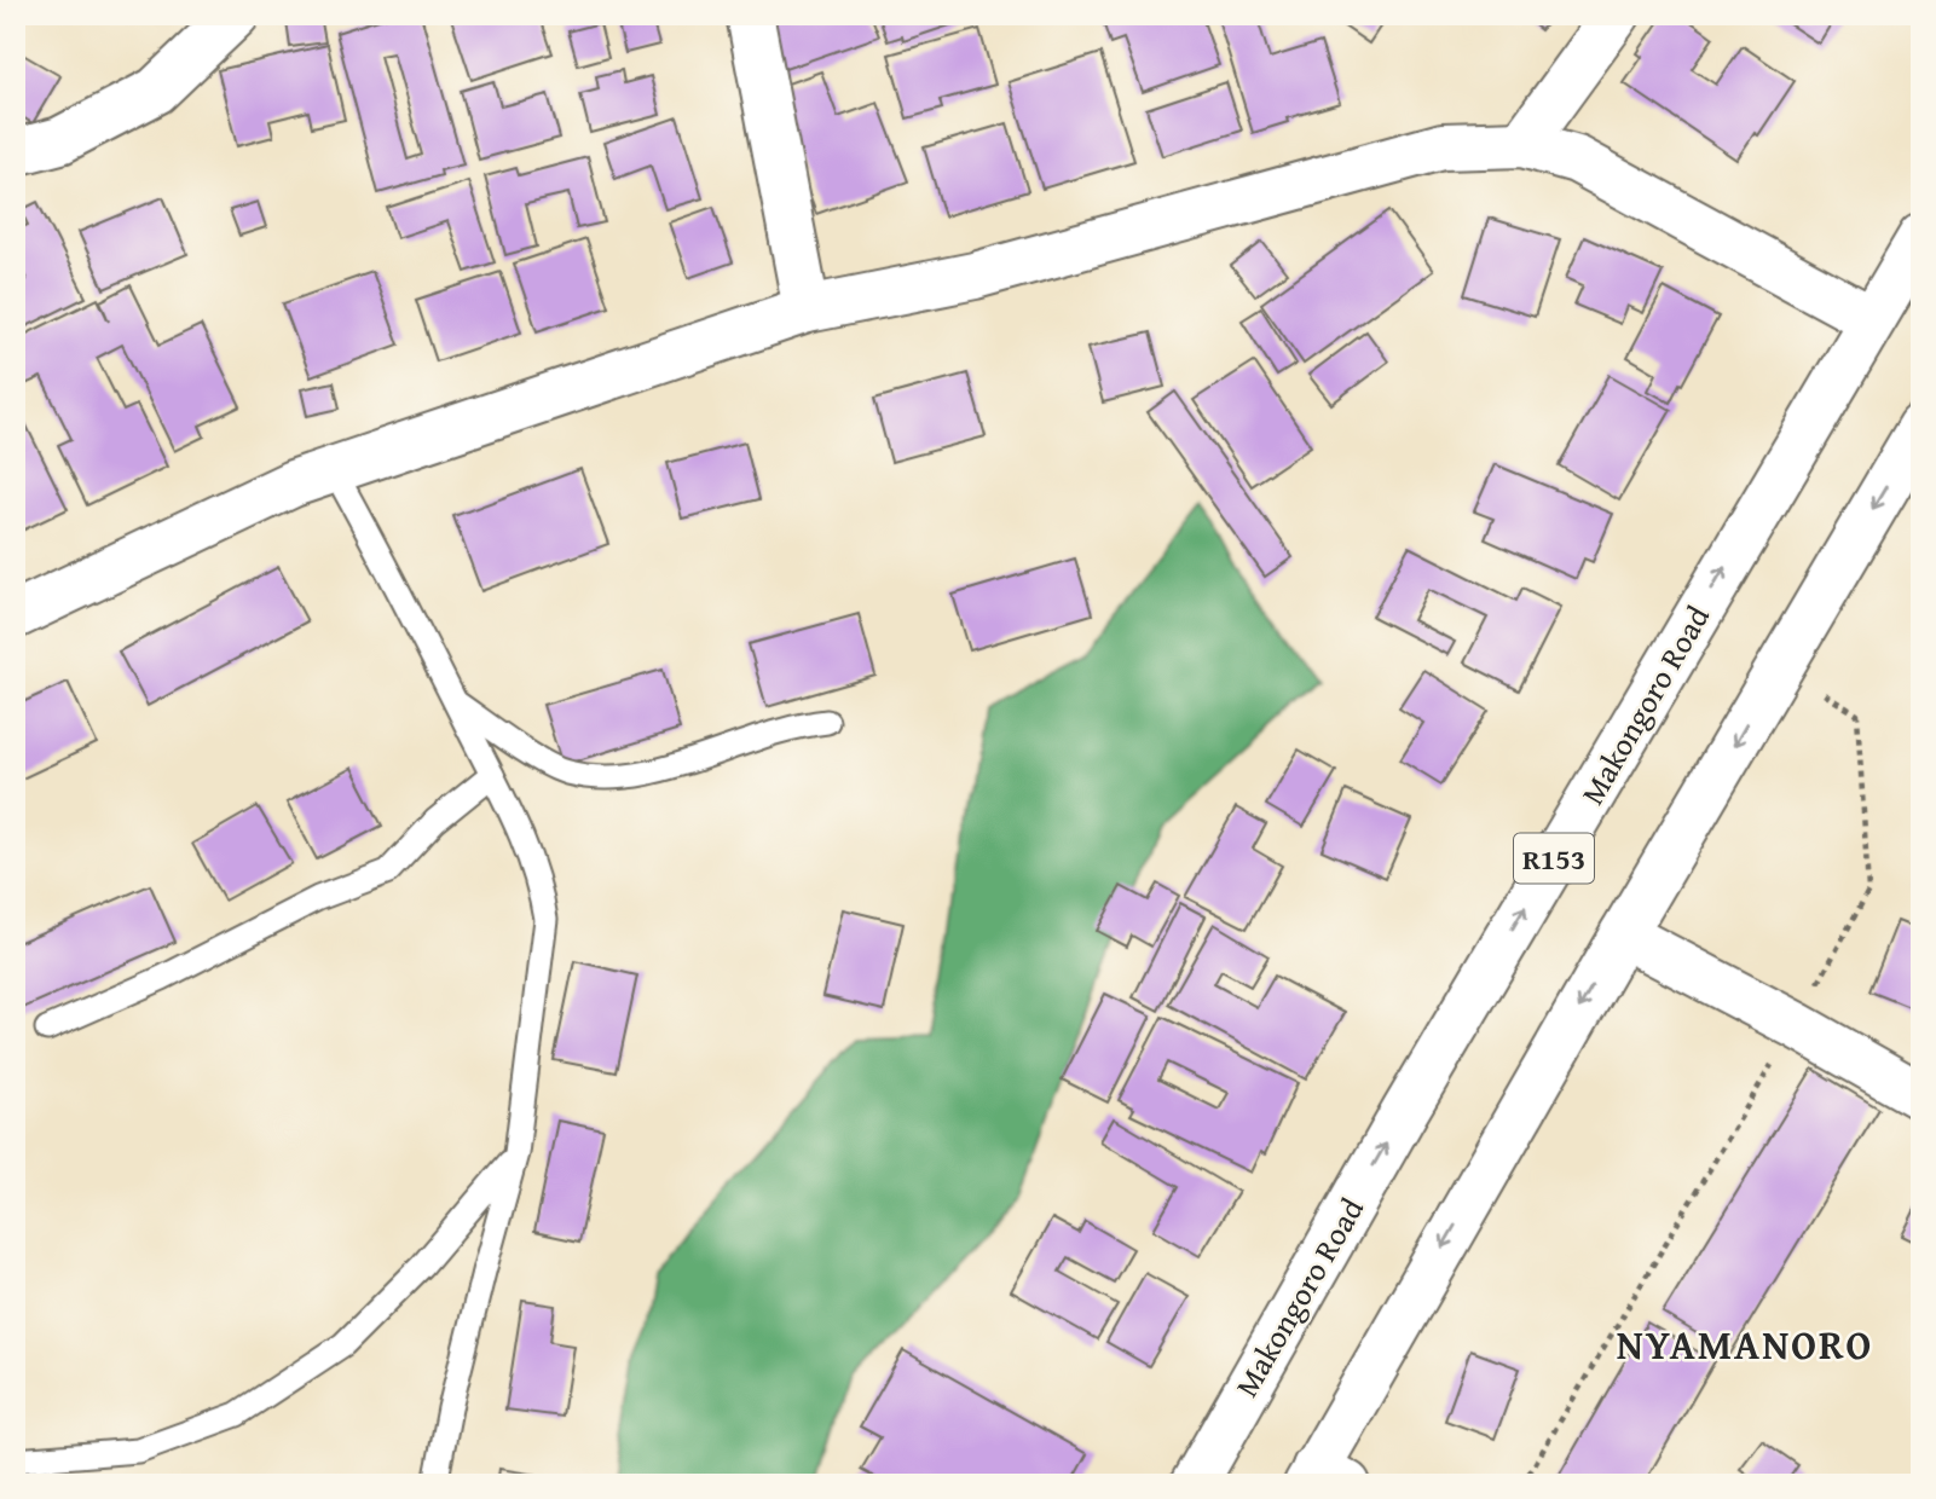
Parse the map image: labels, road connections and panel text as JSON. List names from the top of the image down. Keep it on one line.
{"streets":{"street":["Makongoro Road","R153"]},"districts":["NYAMANORO"]}
